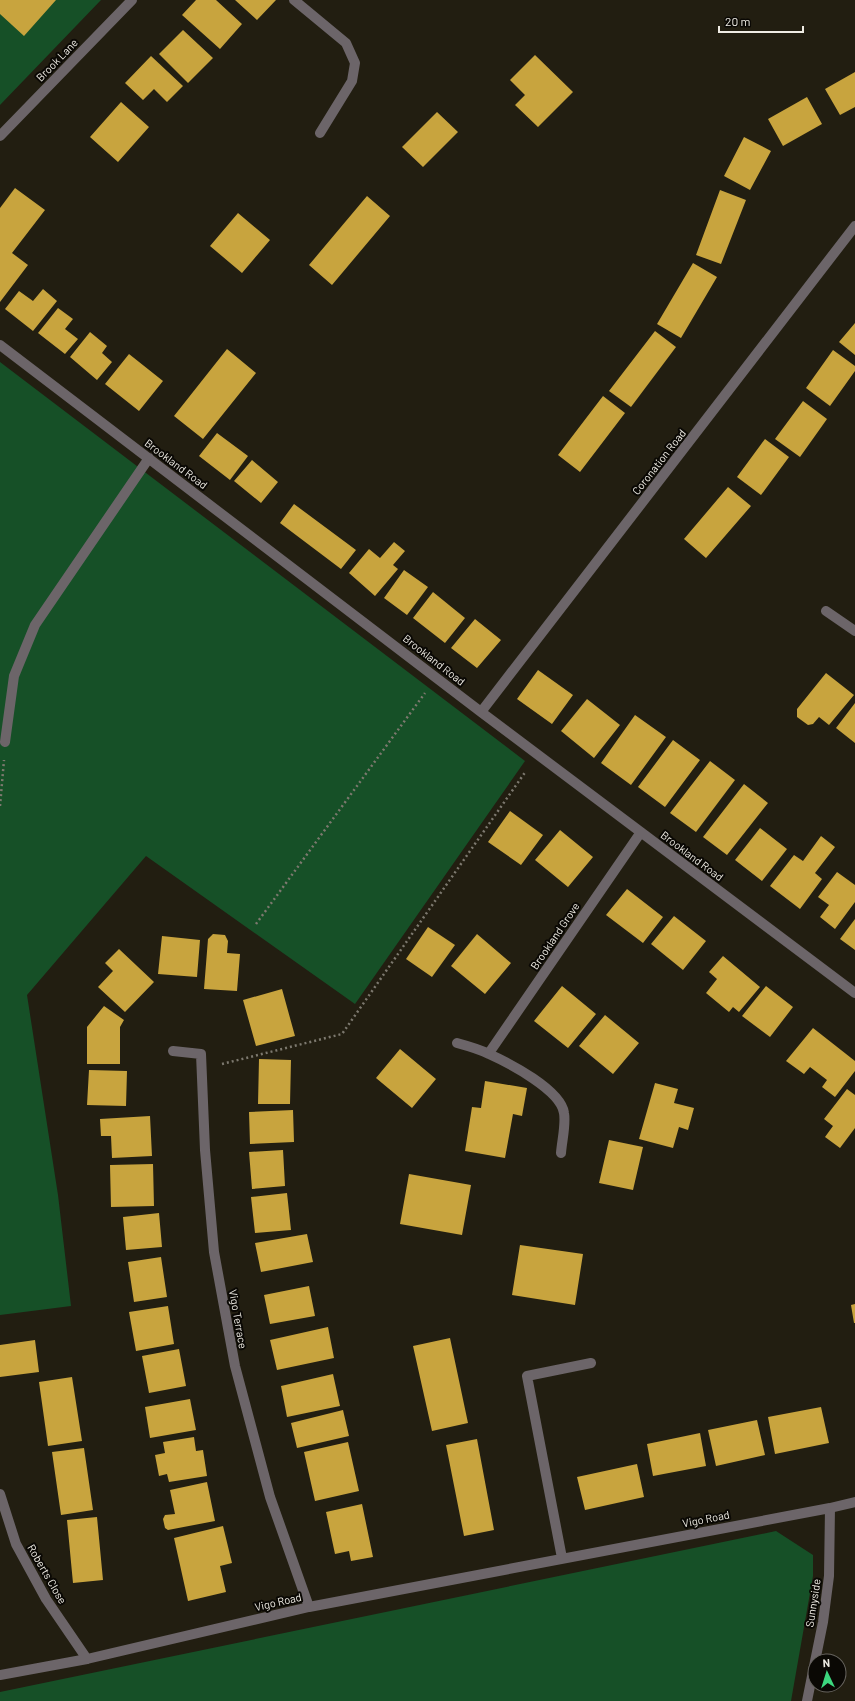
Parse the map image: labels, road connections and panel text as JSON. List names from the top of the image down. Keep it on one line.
{"streets":{"street":["Brook Lane","Coronation Road","Brookland Road","Brookland Grove","Vigo Terrace","Vigo Road","Roberts Close","Sunnyside"]},"crossings":[["Coronation Road","Brookland Road"],["Brookland Road","Brookland Grove"],["Vigo Terrace","Vigo Road"],["Vigo Road","Roberts Close"],["Vigo Road","Sunnyside"]],"scale_bar":"20 m","north":"top"}
